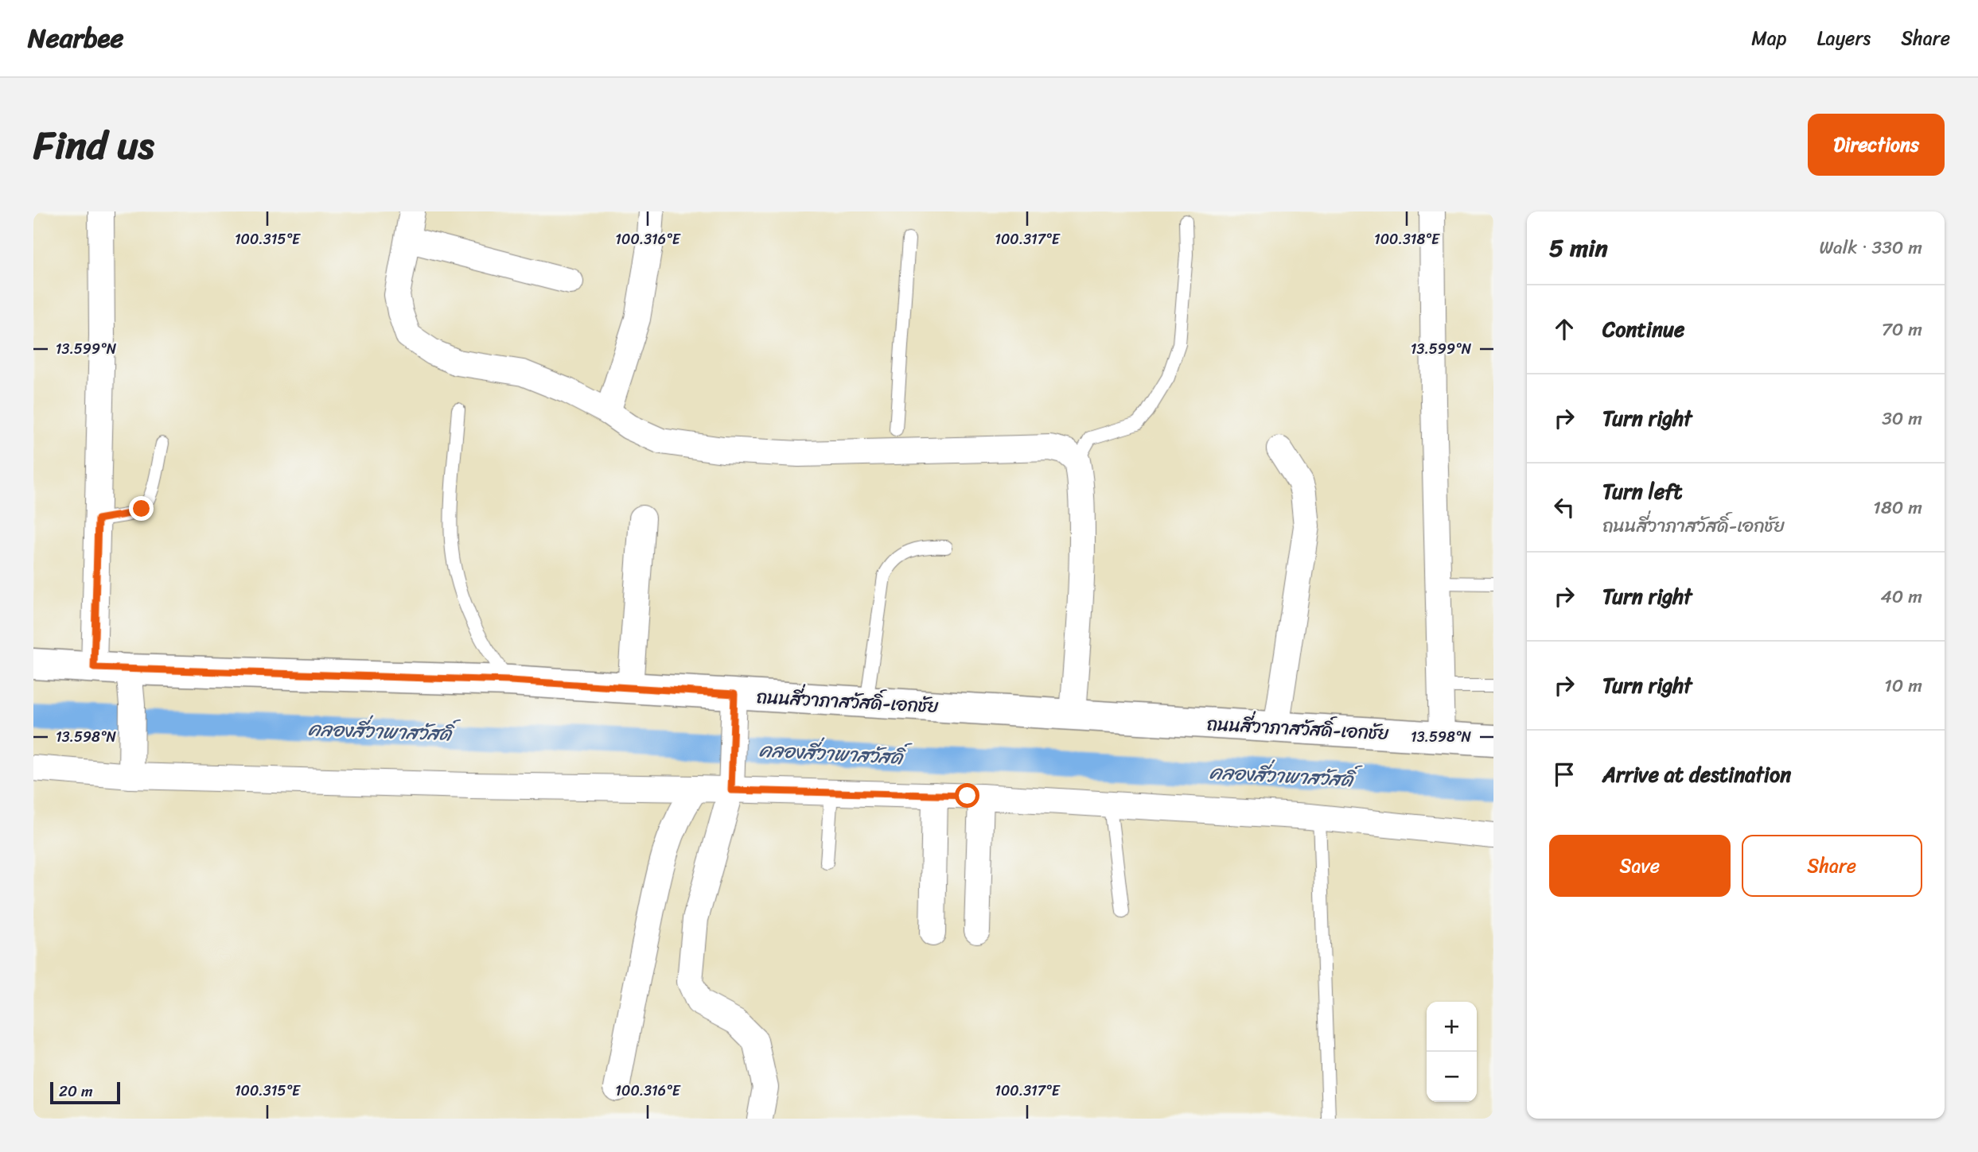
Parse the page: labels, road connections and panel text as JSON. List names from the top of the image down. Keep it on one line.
{"streets":{"street":["ถนนสี่วาภาสวัสดิ์-เอกชัย"]},"water":["คลองสี่วาพาสวัสดิ์"],"scale_bar":"20 m","page":{"header":"Nearbee","nav":["Map","Layers","Share"],"title":"Find us","buttons":["Directions",["Save","Share"]],"heading":["5 min","Walk · 330 m"],"list":[["Continue","70 m"],["Turn right","30 m"],["Turn left","ถนนสี่วาภาสวัสดิ์-เอกชัย","180 m"],["Turn right","40 m"],["Turn right","10 m"],"Arrive at destination"],"map_buttons":["+","−"],"scale":"20 m"},"coordinates":["100.315°E","100.316°E","100.317°E","100.318°E","13.599°N","13.598°N"]}
